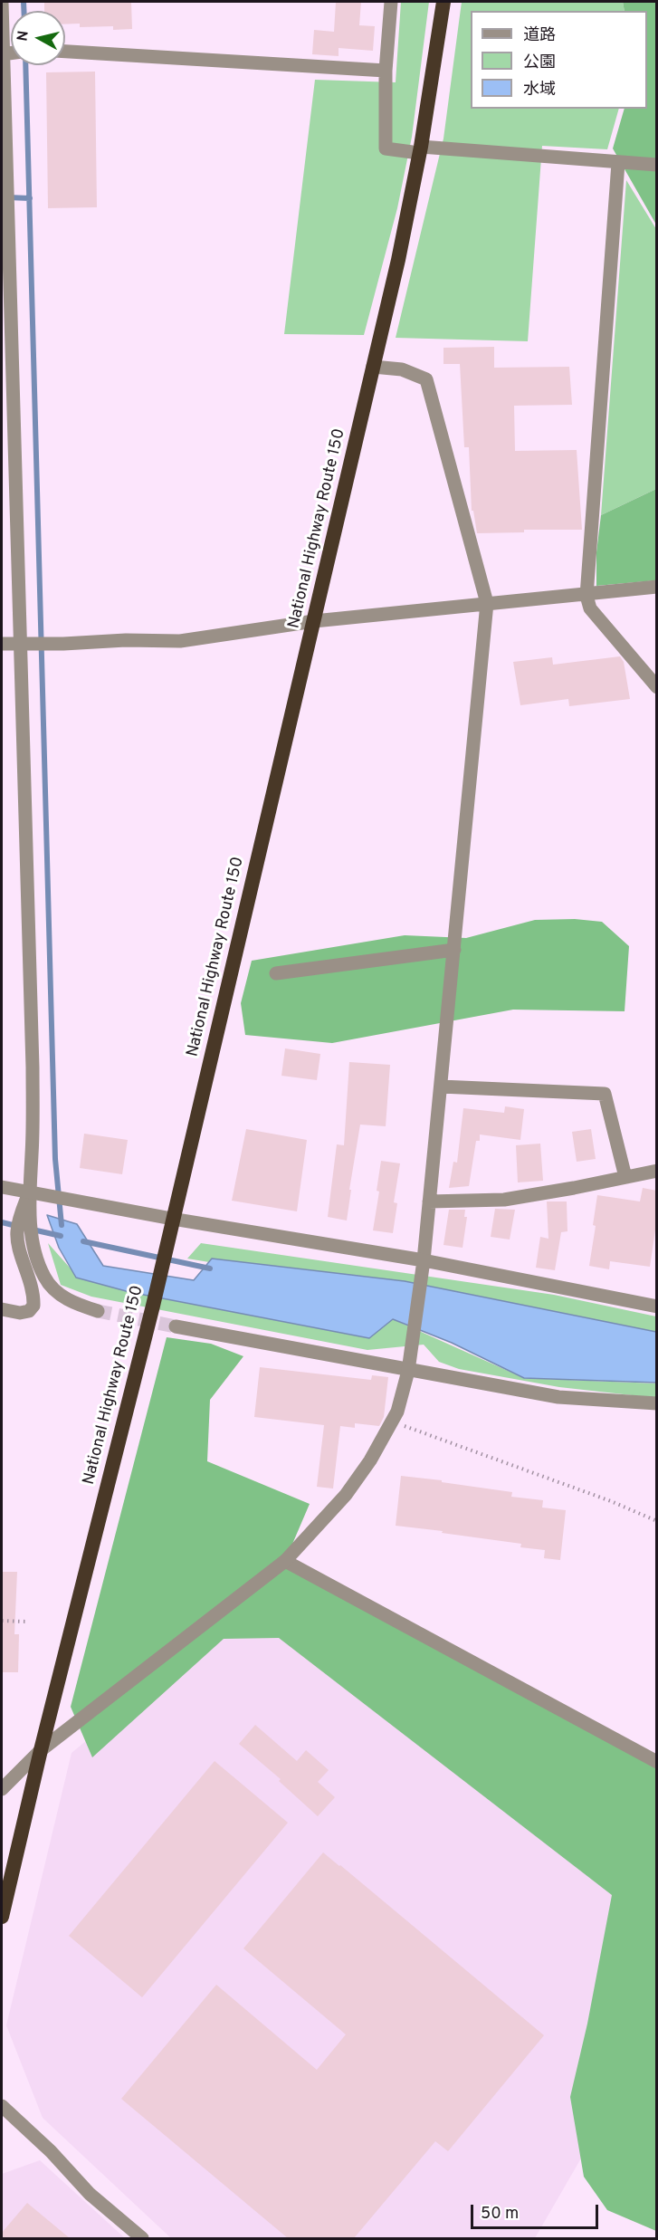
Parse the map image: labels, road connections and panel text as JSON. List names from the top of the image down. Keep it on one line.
{"streets":{"highway":["National Highway Route 150"]},"legend":["道路","公園","水域"],"scale_bar":"50 m","north":"left"}
